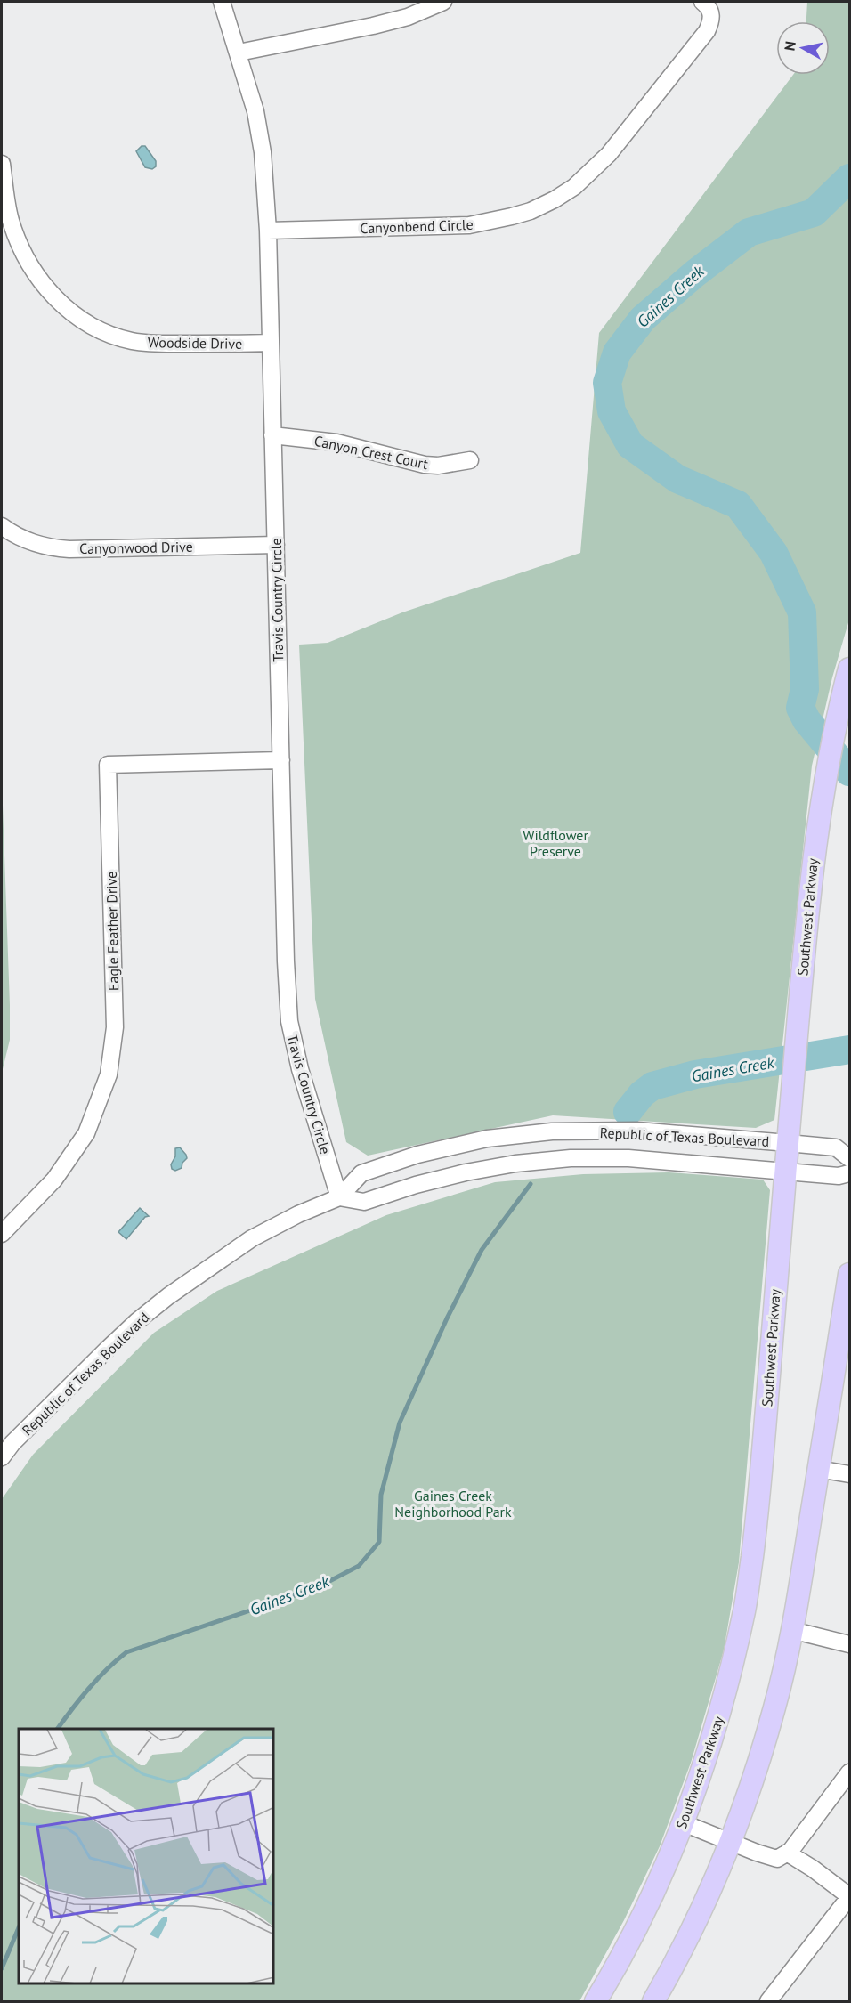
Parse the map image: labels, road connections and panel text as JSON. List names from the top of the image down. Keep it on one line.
{"streets":{"main road":["Southwest Parkway"],"street":["Canyonbend Circle","Woodside Drive","Canyon Crest Court","Canyonwood Drive","Travis Country Circle","Eagle Feather Drive","Republic of Texas Boulevard"]},"crossings":[["Canyonbend Circle","Travis Country Circle"],["Woodside Drive","Travis Country Circle"],["Canyon Crest Court","Travis Country Circle"],["Canyonwood Drive","Travis Country Circle"],["Travis Country Circle","Eagle Feather Drive"],["Travis Country Circle","Republic of Texas Boulevard"],["Southwest Parkway","Republic of Texas Boulevard"]],"water":["Gaines Creek"],"parks":["Wildflower Preserve","Gaines Creek Neighborhood Park"],"north":"left"}
